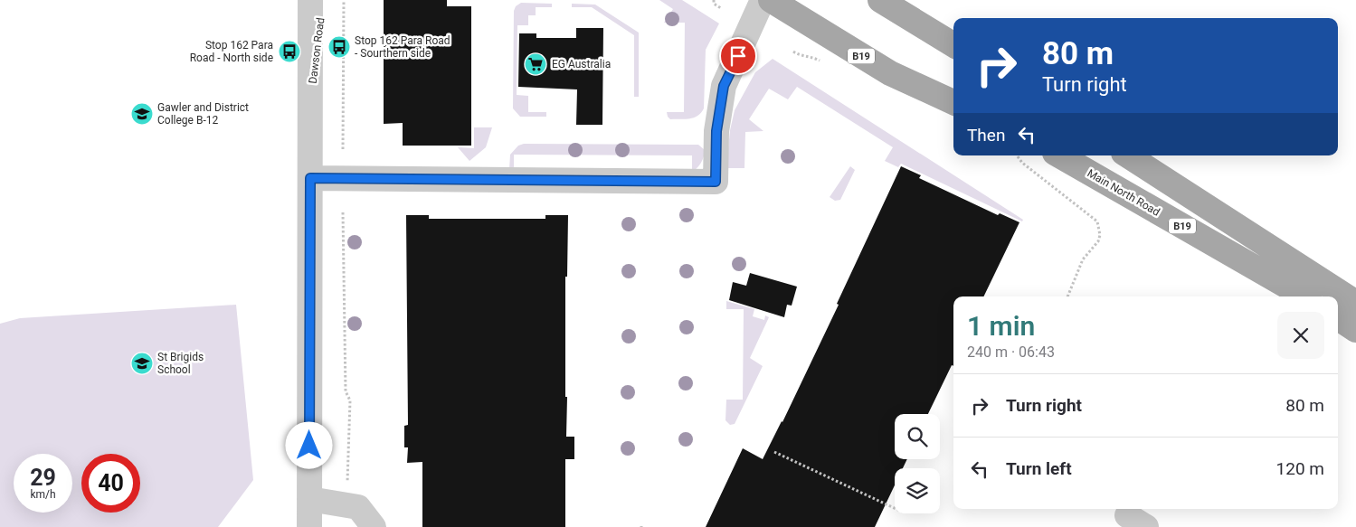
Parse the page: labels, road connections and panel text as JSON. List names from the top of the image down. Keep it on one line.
{"streets":{"main road":["B19","Main North Road"],"street":["Dawson Road"]},"places":{"bus stop":["Stop 162 Para Road - Sourthern side","Stop 162 Para Road - North side"],"supermarket":["EG Australia"],"school or university":["Gawler and District College B-12","St Brigids School"]},"page":{"turn":["80 m","Turn right"],"then":"Then","heading":["1 min","240 m · 06:43"],"list":[{"name":"Turn right","value":"80 m"},{"name":"Turn left","value":"120 m"}],"speed":"29 km/h","limit":"40"}}
